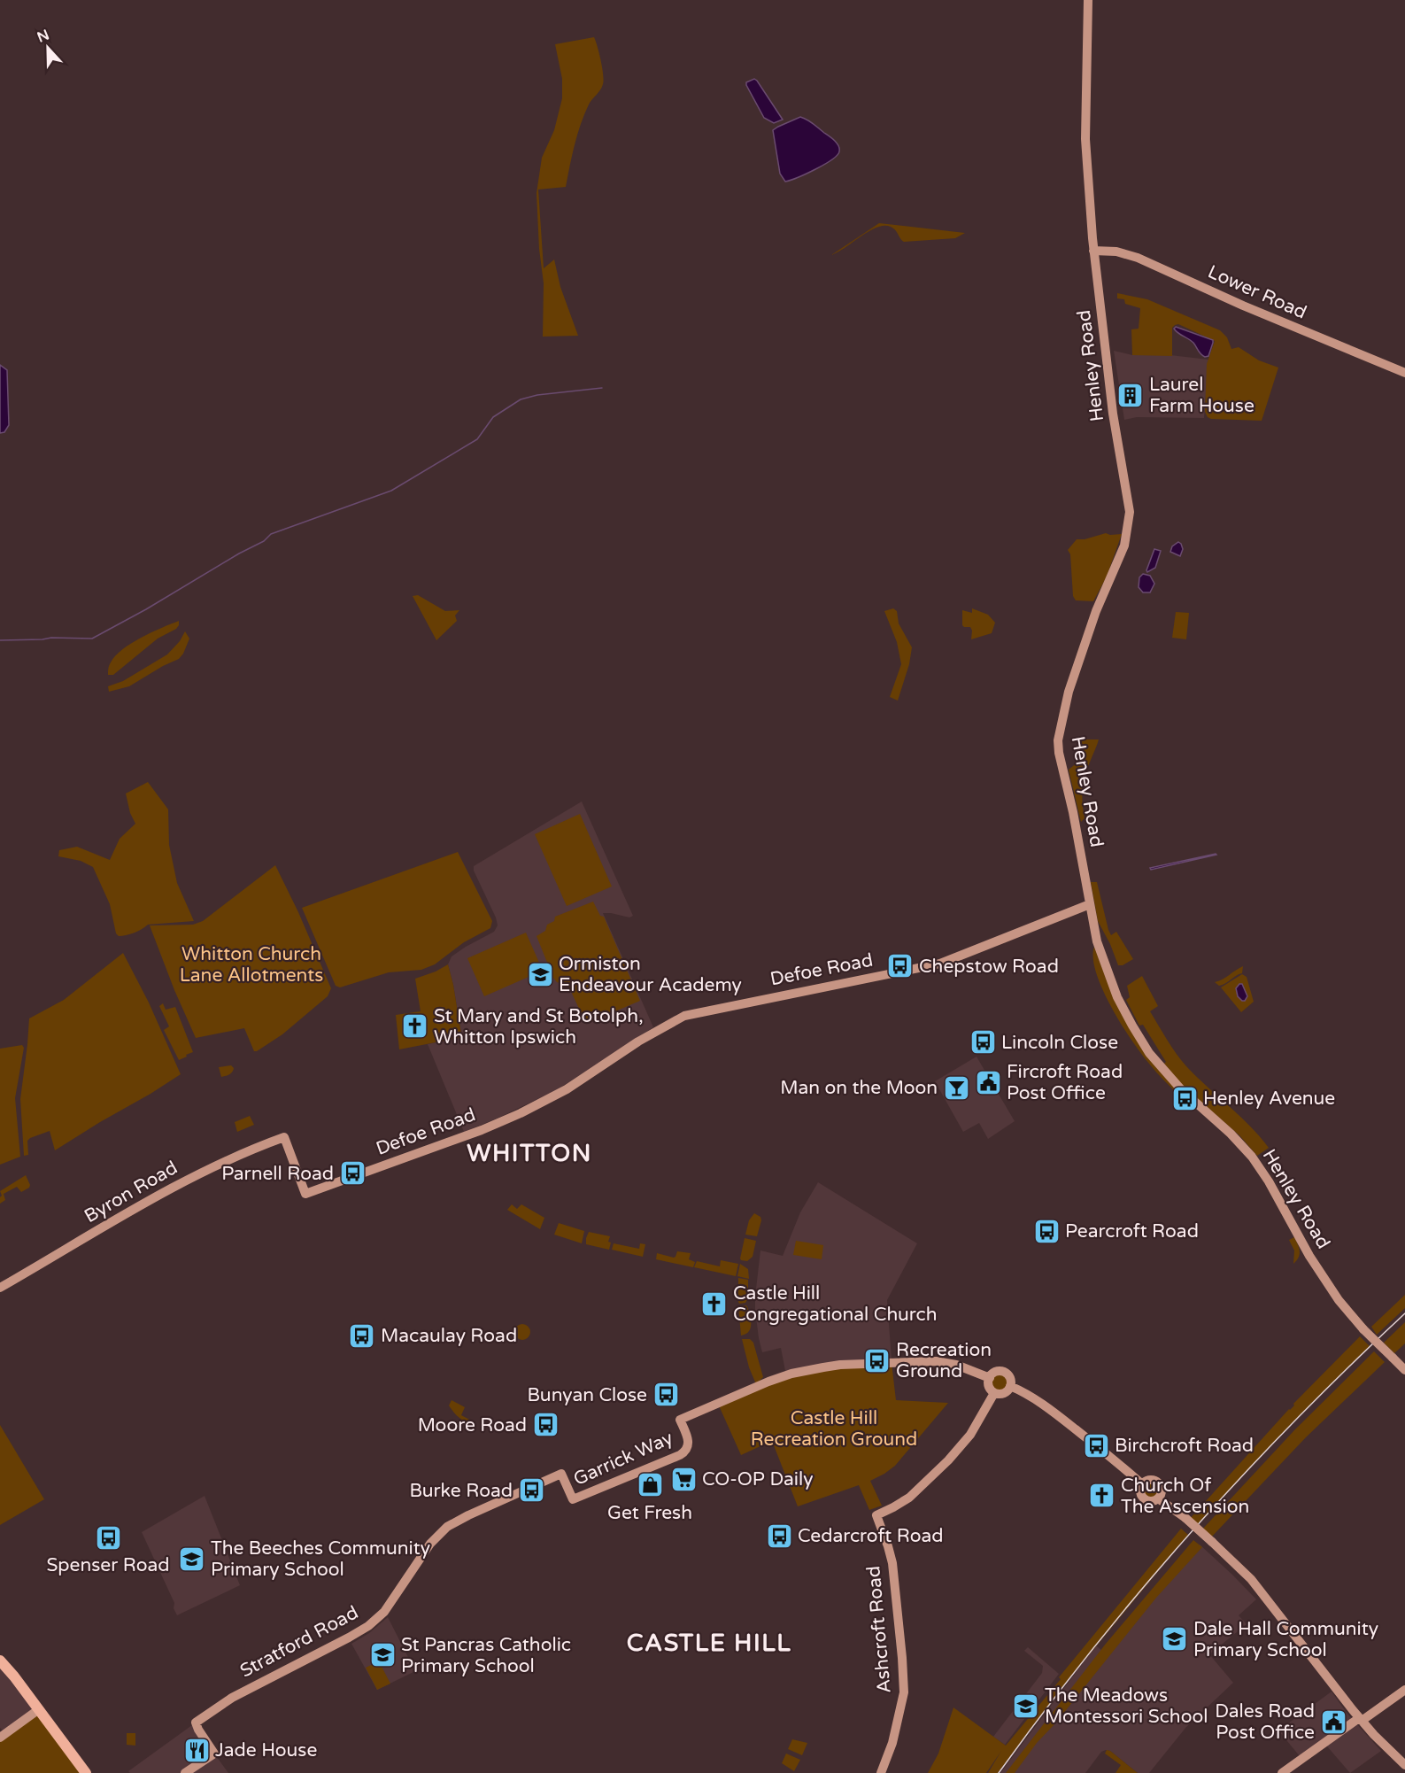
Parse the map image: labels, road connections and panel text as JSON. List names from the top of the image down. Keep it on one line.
{"streets":{"street":["Lower Road","Henley Road","Defoe Road","Byron Road","Garrick Way","Ashcroft Road","Stratford Road"]},"crossings":[["Lower Road","Henley Road"],["Henley Road","Defoe Road"],["Defoe Road","Byron Road"],["Garrick Way","Ashcroft Road"],["Garrick Way","Stratford Road"]],"districts":["WHITTON","CASTLE HILL"],"parks":["Whitton Church Lane Allotments","Castle Hill Recreation Ground"],"places":{"building":["Laurel Farm House"],"bus stop":["Chepstow Road","Lincoln Close","Henley Avenue","Parnell Road","Pearcroft Road","Macaulay Road","Recreation Ground","Bunyan Close","Moore Road","Birchcroft Road","Burke Road","Cedarcroft Road","Spenser Road"],"school or university":["Ormiston Endeavour Academy","The Beeches Community Primary School","Dale Hall Community Primary School","St Pancras Catholic Primary School","The Meadows Montessori School"],"church":["St Mary and St Botolph, Whitton Ipswich","Castle Hill Congregational Church","Church Of The Ascension"],"public building":["Fircroft Road Post Office","Dales Road Post Office"],"bar":["Man on the Moon"],"supermarket":["CO-OP Daily"],"shop":["Get Fresh"],"restaurant":["Jade House"]},"north":"top"}
